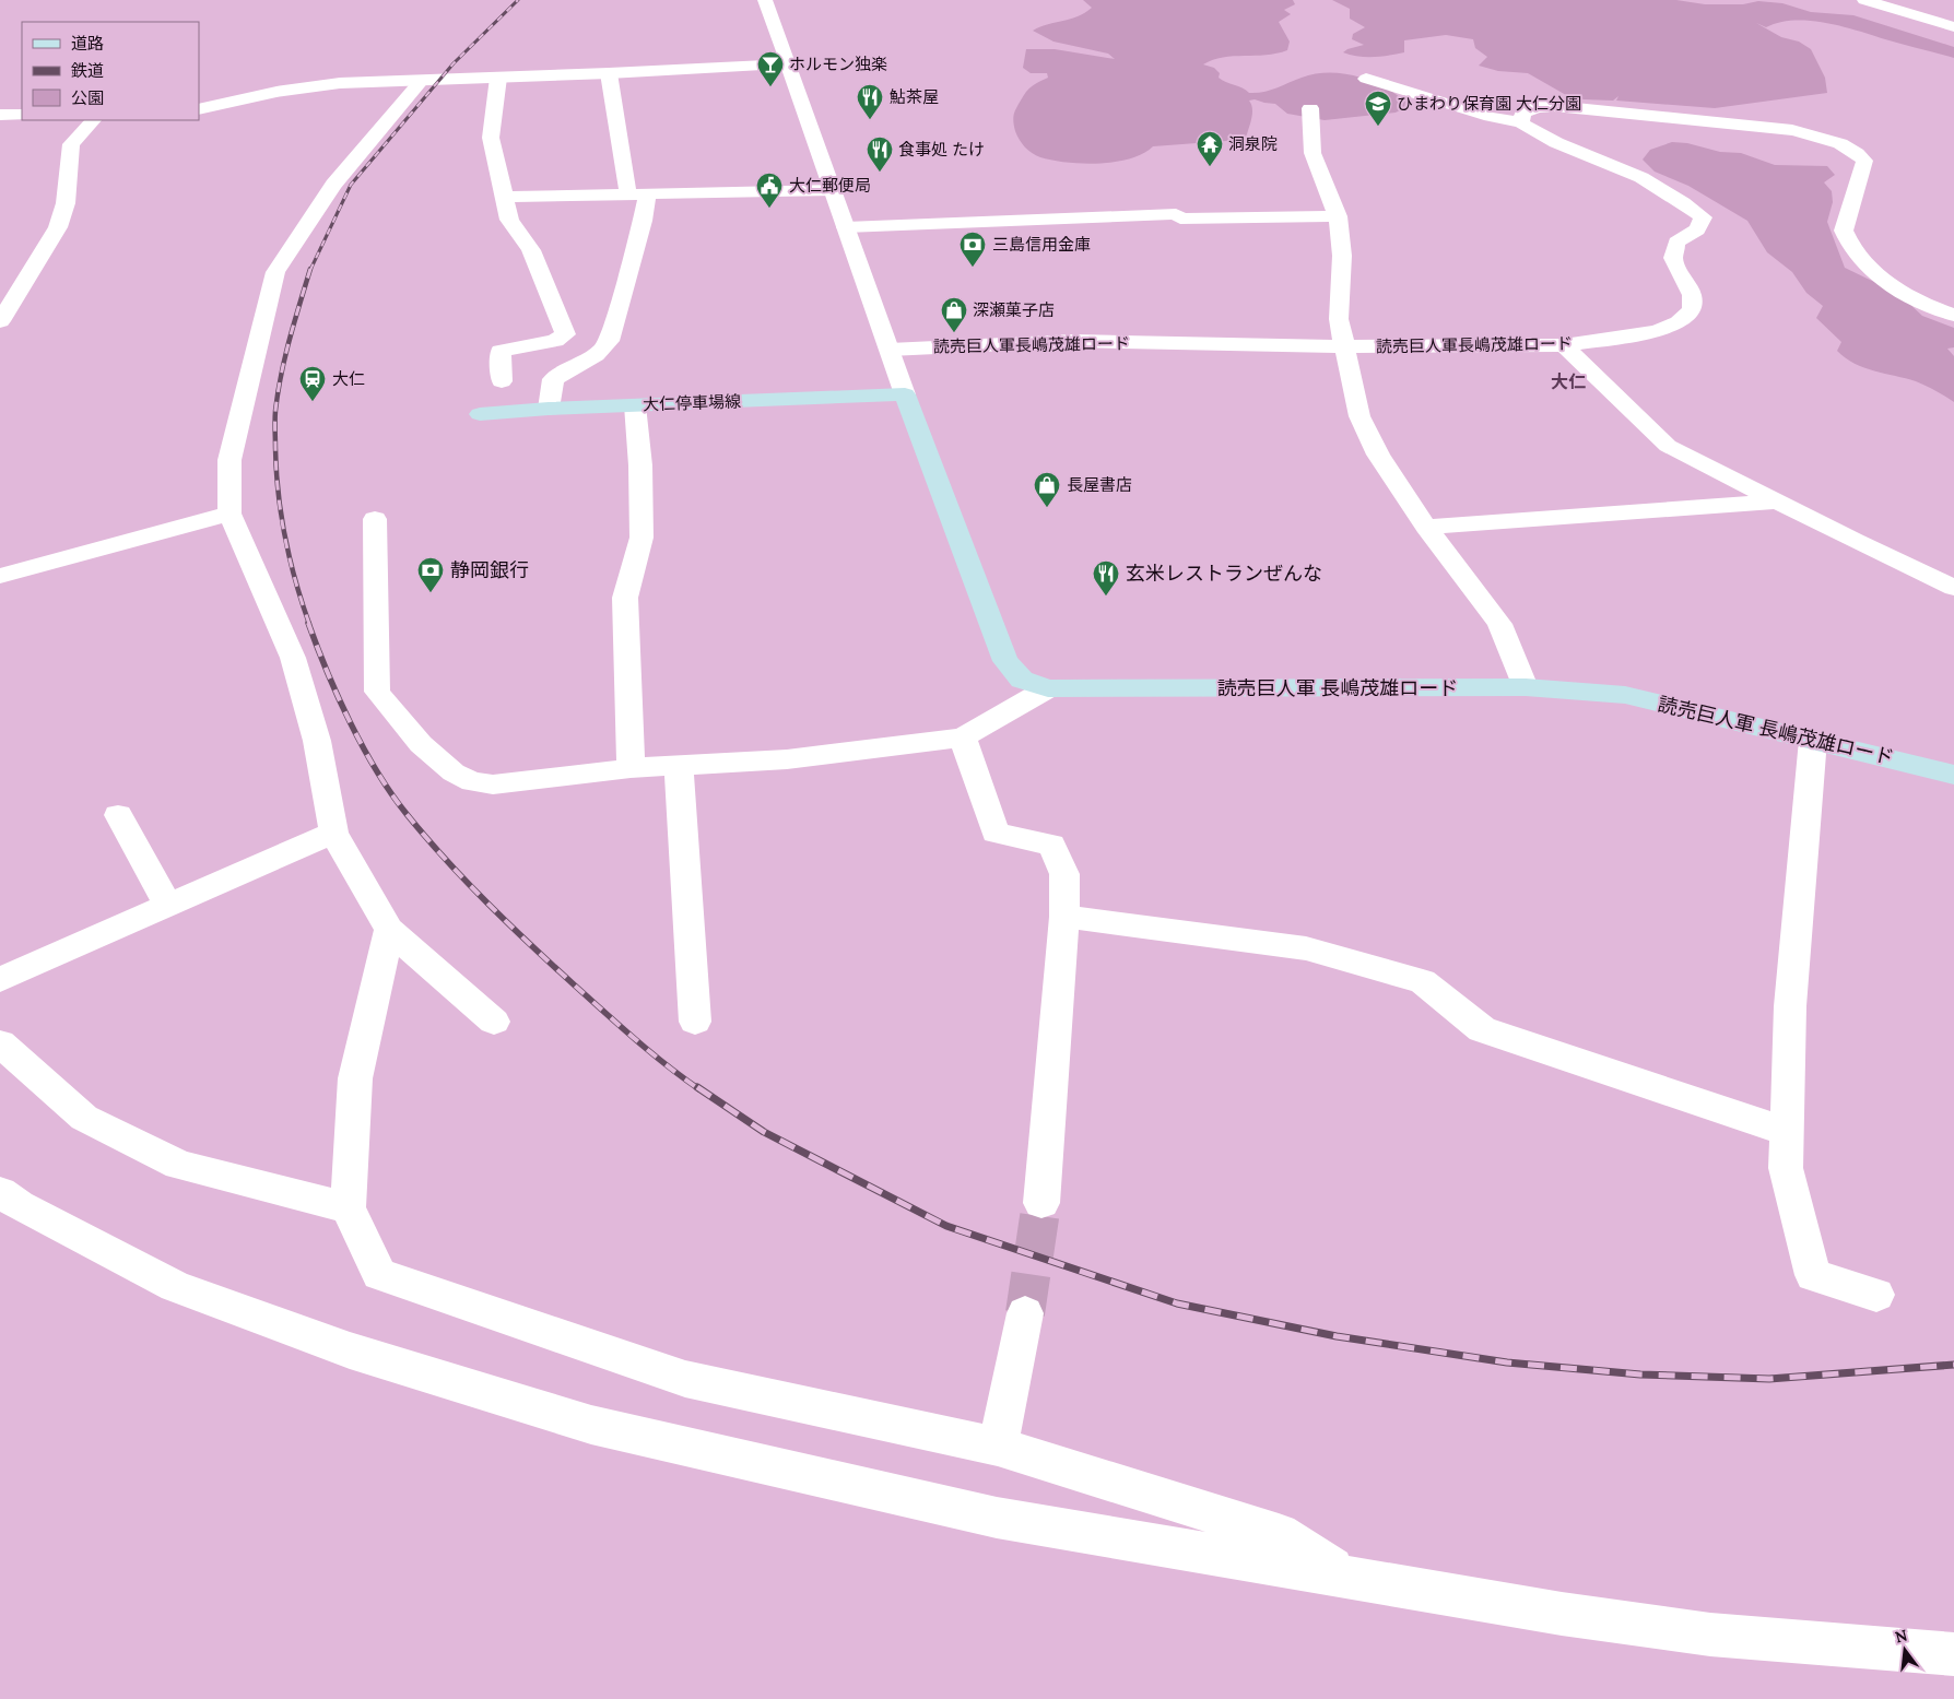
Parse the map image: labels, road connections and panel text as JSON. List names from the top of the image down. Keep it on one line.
{"streets":{"main road":["大仁停車場線","読売巨人軍 長嶋茂雄ロード"],"street":["読売巨人軍長嶋茂雄ロード"]},"crossings":[["大仁停車場線","読売巨人軍 長嶋茂雄ロード"]],"districts":["大仁"],"places":{"bar":["ホルモン独楽"],"restaurant":["鮎茶屋","食事処 たけ","玄米レストランぜんな"],"school or university":["ひまわり保育園 大仁分園"],"temple":["洞泉院"],"public building":["大仁郵便局"],"bank":["三島信用金庫","静岡銀行"],"shop":["深瀬菓子店","長屋書店"],"station":["大仁"]},"legend":["道路","鉄道","公園"],"north":"top"}
